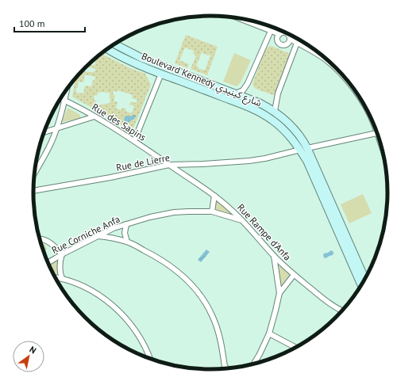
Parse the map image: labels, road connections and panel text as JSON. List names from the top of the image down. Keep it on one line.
{"streets":{"main road":["Boulevard Kennedy شارع كينيدي"],"street":["Rue des Sapins","Rue de Lierre","Rue Rampe d'Anfa","Rue Corniche Anfa"]},"crossings":[["Boulevard Kennedy شارع كينيدي","Rue de Lierre"],["Rue des Sapins","Rue de Lierre"],["Rue des Sapins","Rue Rampe d'Anfa"],["Rue de Lierre","Rue Rampe d'Anfa"],["Rue Rampe d'Anfa","Rue Corniche Anfa"]],"scale_bar":"100 m","north":"top right"}
